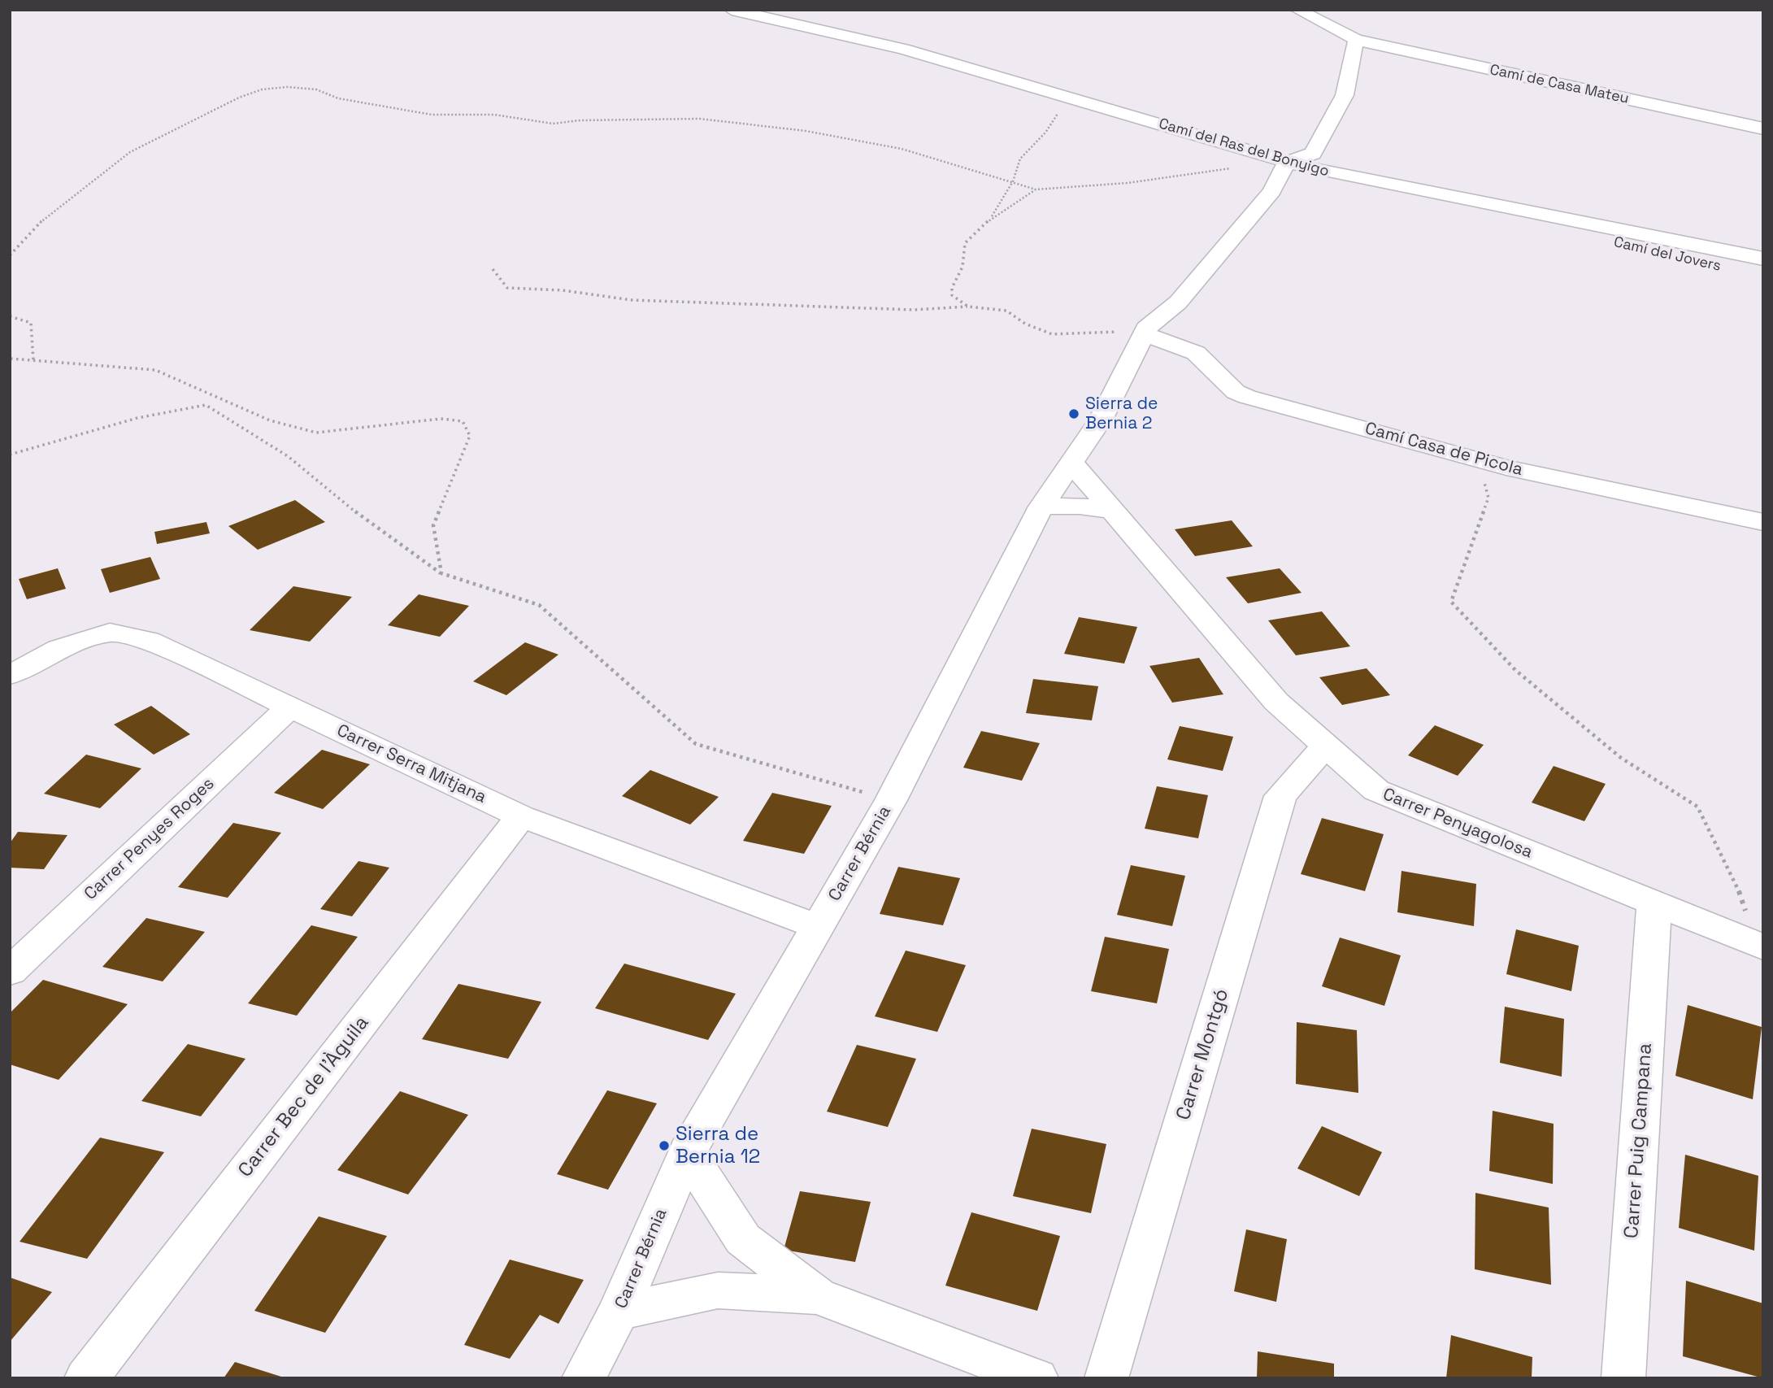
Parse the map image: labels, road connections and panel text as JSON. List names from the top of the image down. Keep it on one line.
{"streets":{"street":["Camí de Casa Mateu","Camí del Ras del Bonyigo","Camí del Jovers","Camí Casa de Picola","Carrer Serra Mitjana","Carrer Penyagolosa","Carrer Penyes Roges","Carrer Bérnia","Carrer Montgó","Carrer Bec de l'Àguila","Carrer Puig Campana"]},"crossings":[["Camí del Ras del Bonyigo","Camí del Jovers"],["Camí del Ras del Bonyigo","Carrer Bérnia"],["Camí Casa de Picola","Carrer Bérnia"],["Carrer Serra Mitjana","Carrer Penyes Roges"],["Carrer Serra Mitjana","Carrer Bérnia"],["Carrer Serra Mitjana","Carrer Bec de l'Àguila"],["Carrer Penyagolosa","Carrer Bérnia"],["Carrer Penyagolosa","Carrer Montgó"],["Carrer Penyagolosa","Carrer Puig Campana"]],"places":["Sierra de Bernia 2","Sierra de Bernia 12"]}
